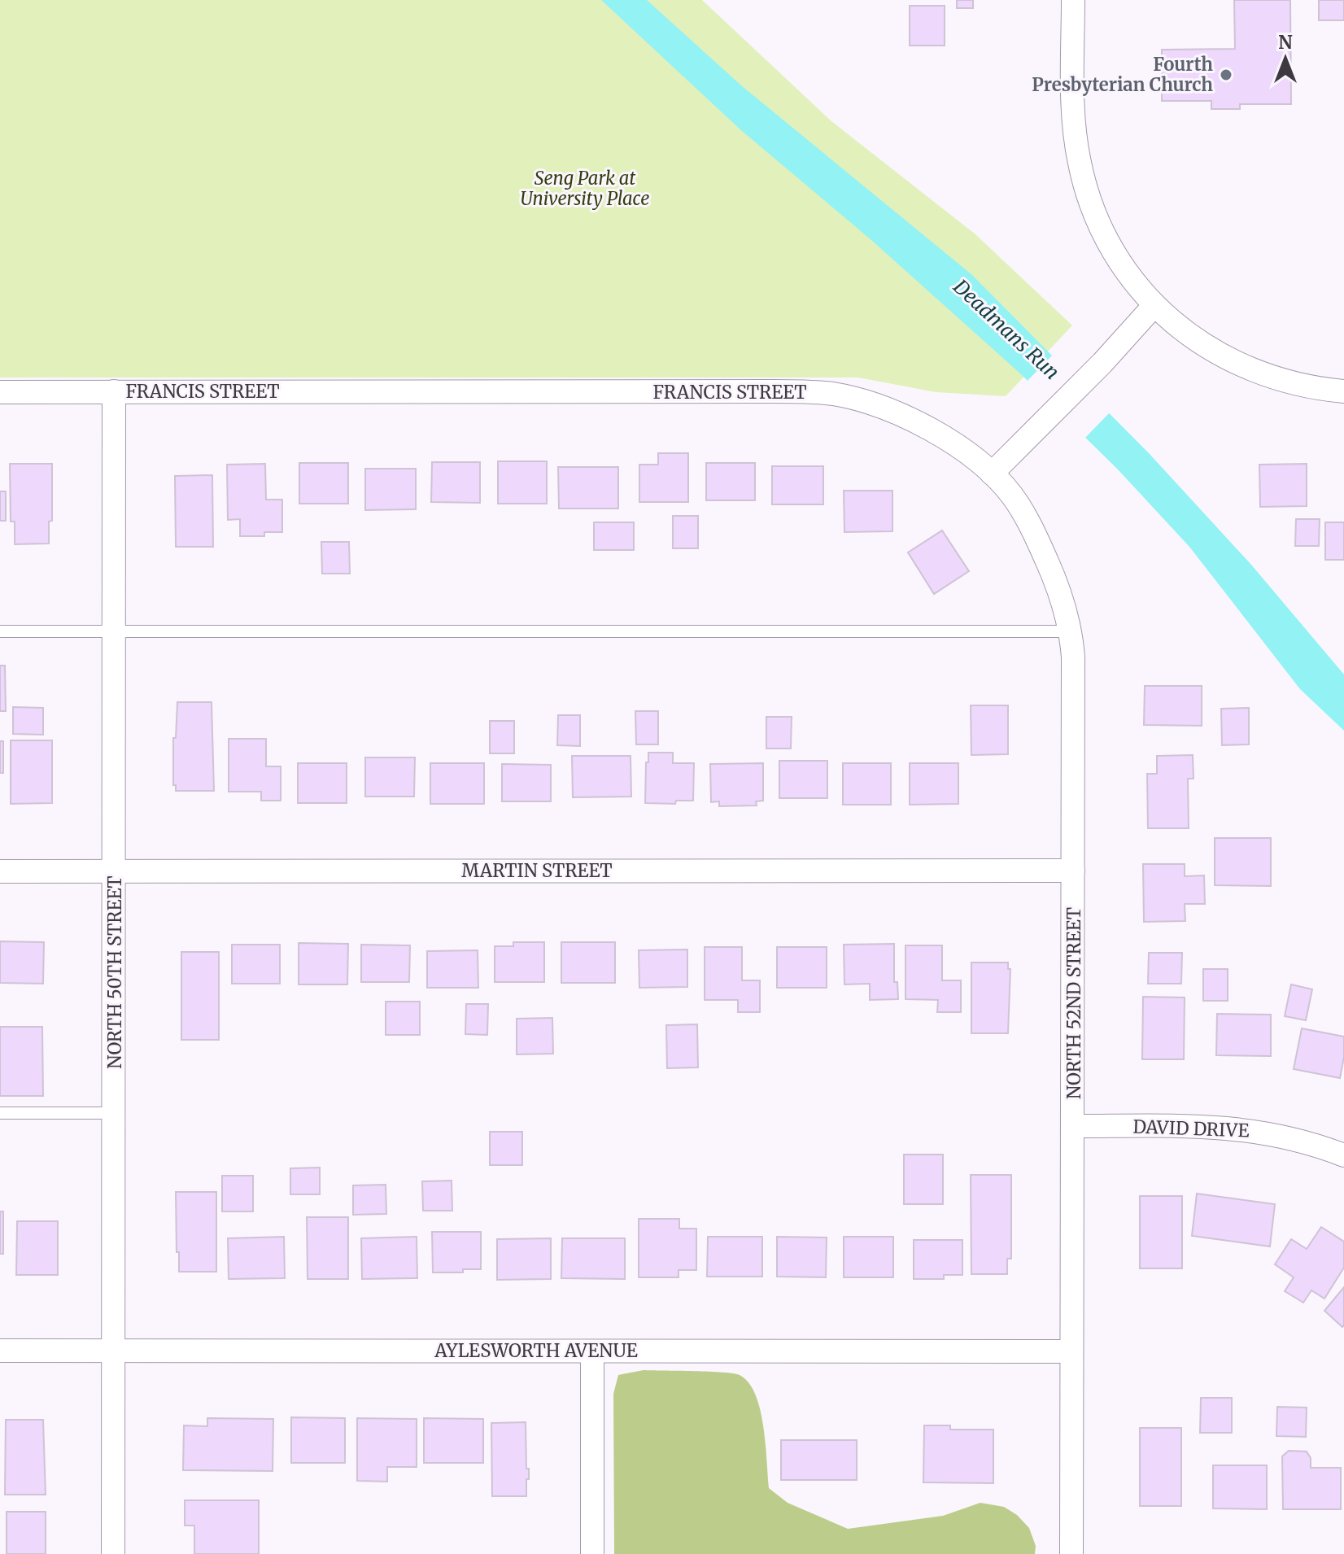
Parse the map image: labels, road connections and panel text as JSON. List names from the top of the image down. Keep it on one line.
{"streets":{"street":["FRANCIS STREET","MARTIN STREET","NORTH 50TH STREET","NORTH 52ND STREET","DAVID DRIVE","AYLESWORTH AVENUE"]},"crossings":[["FRANCIS STREET","NORTH 50TH STREET"],["FRANCIS STREET","NORTH 52ND STREET"],["MARTIN STREET","NORTH 50TH STREET"],["MARTIN STREET","NORTH 52ND STREET"],["NORTH 50TH STREET","AYLESWORTH AVENUE"],["NORTH 52ND STREET","DAVID DRIVE"],["NORTH 52ND STREET","AYLESWORTH AVENUE"]],"water":["Deadmans Run"],"parks":["Seng Park at University Place"],"places":["Fourth Presbyterian Church"],"north":"top"}
